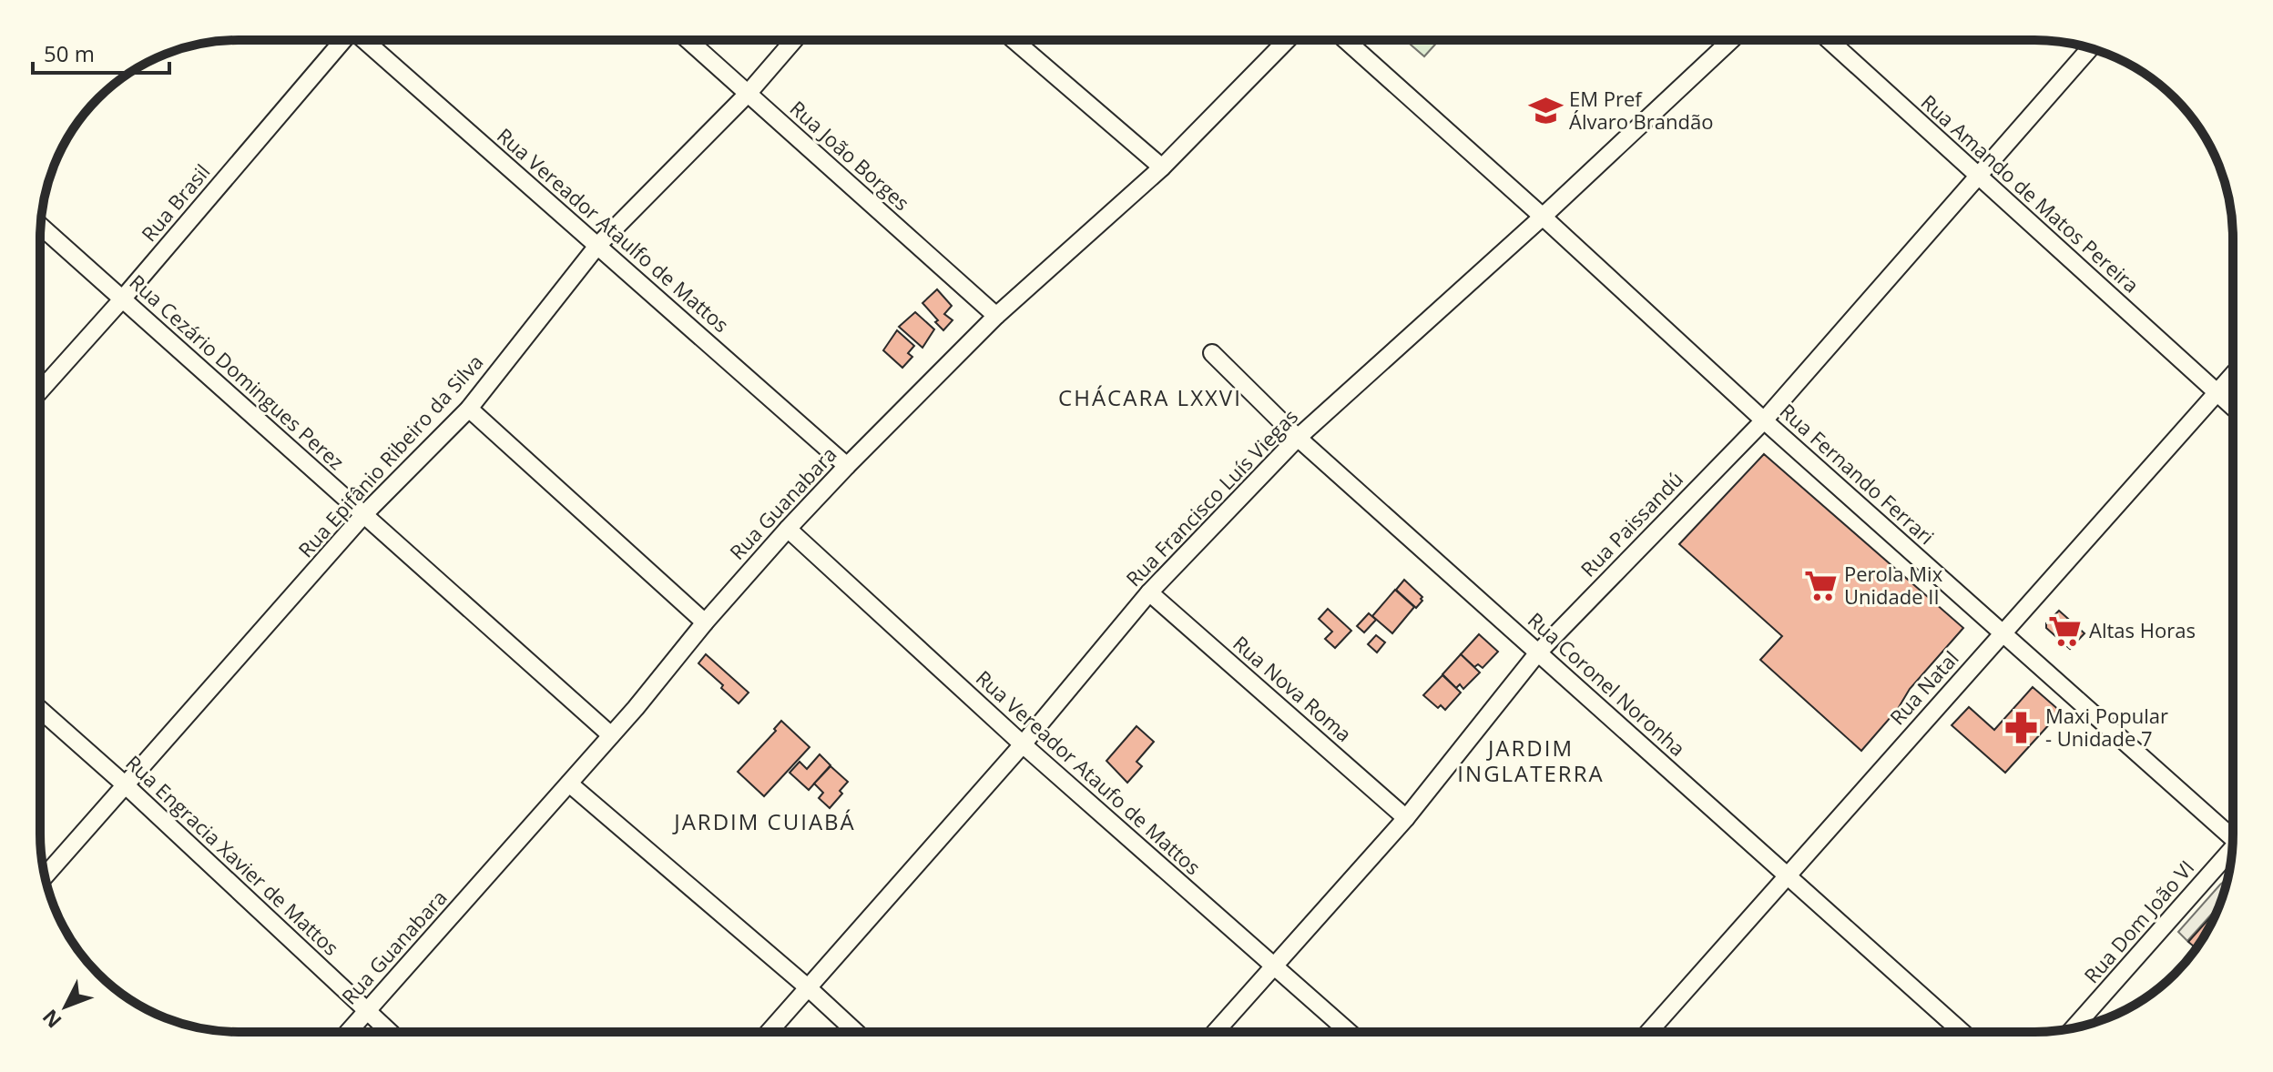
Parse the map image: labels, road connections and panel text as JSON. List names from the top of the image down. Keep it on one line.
{"streets":{"street":["Rua João Borges","Rua Amando de Matos Pereira","Rua Brasil","Rua Vereador Ataulfo de Mattos","Rua Cezário Domingues Perez","Rua Epifânio Ribeiro da Silva","Rua Fernando Ferrari","Rua Francisco Luís Viegas","Rua Guanabara","Rua Paissandú","Rua Coronel Noronha","Rua Natal","Rua Nova Roma","Rua Vereador Ataufo de Mattos","Rua Engracia Xavier de Mattos","Rua Dom João VI"]},"crossings":[["Rua João Borges","Rua Epifânio Ribeiro da Silva"],["Rua João Borges","Rua Guanabara"],["Rua Amando de Matos Pereira","Rua Paissandú"],["Rua Amando de Matos Pereira","Rua Natal"],["Rua Brasil","Rua Cezário Domingues Perez"],["Rua Vereador Ataulfo de Mattos","Rua Epifânio Ribeiro da Silva"],["Rua Vereador Ataulfo de Mattos","Rua Guanabara"],["Rua Cezário Domingues Perez","Rua Epifânio Ribeiro da Silva"],["Rua Cezário Domingues Perez","Rua Guanabara"],["Rua Epifânio Ribeiro da Silva","Rua Engracia Xavier de Mattos"],["Rua Fernando Ferrari","Rua Francisco Luís Viegas"],["Rua Fernando Ferrari","Rua Paissandú"],["Rua Fernando Ferrari","Rua Natal"],["Rua Francisco Luís Viegas","Rua Coronel Noronha"],["Rua Francisco Luís Viegas","Rua Nova Roma"],["Rua Francisco Luís Viegas","Rua Vereador Ataufo de Mattos"],["Rua Guanabara","Rua Vereador Ataufo de Mattos"],["Rua Guanabara","Rua Engracia Xavier de Mattos"],["Rua Paissandú","Rua Coronel Noronha"],["Rua Paissandú","Rua Nova Roma"],["Rua Paissandú","Rua Vereador Ataufo de Mattos"],["Rua Coronel Noronha","Rua Natal"]],"districts":["CHÁCARA LXXVI","JARDIM INGLATERRA","JARDIM CUIABÁ"],"places":{"school or university":["EM Pref Álvaro Brandão"],"supermarket":["Perola Mix Unidade II","Altas Horas"],"pharmacy":["Maxi Popular - Unidade 7"]},"scale_bar":"50 m","north":"bottom left"}
